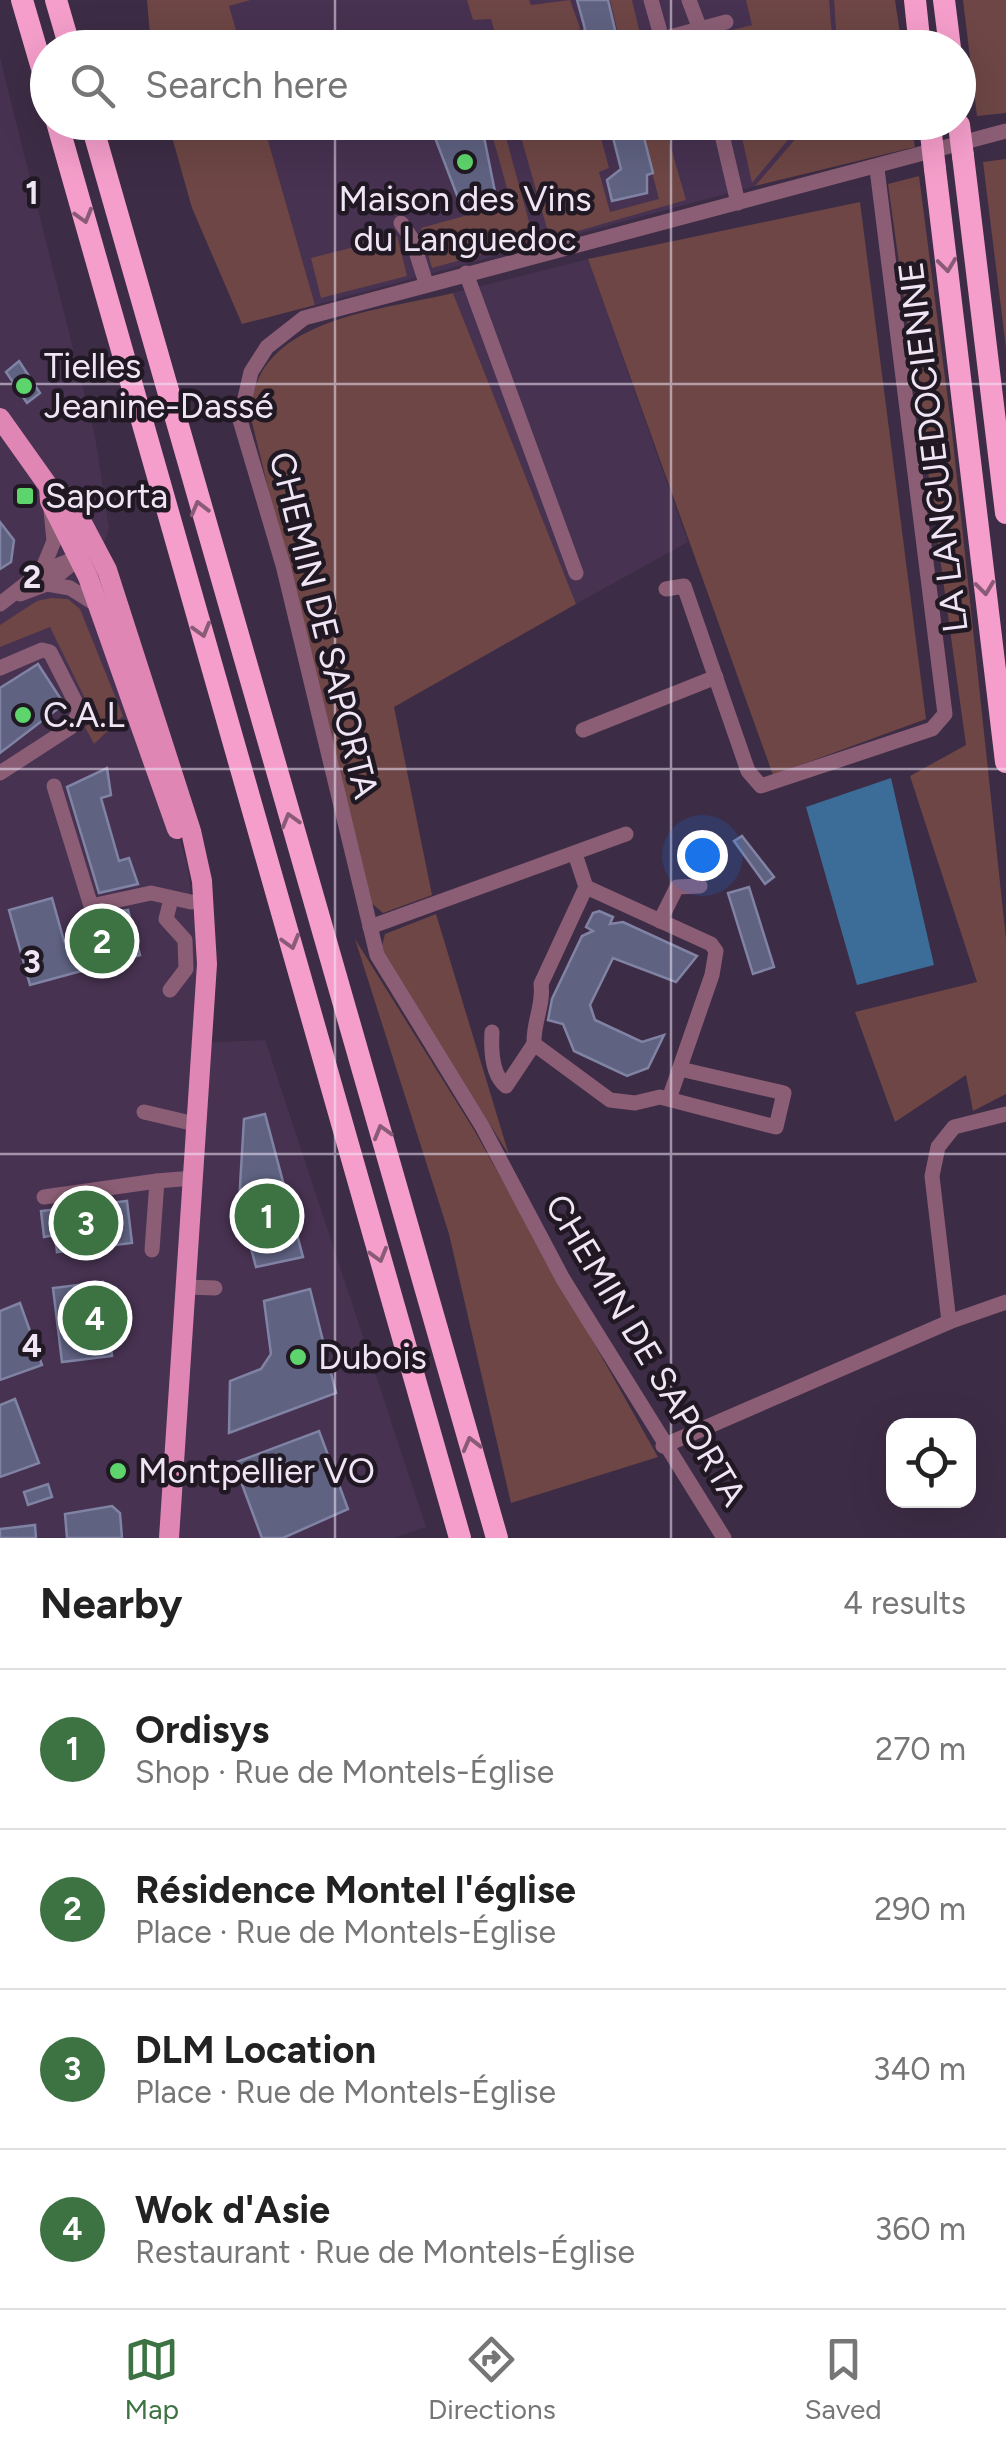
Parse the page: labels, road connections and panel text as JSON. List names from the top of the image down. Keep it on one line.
{"streets":{"highway":["LA LANGUEDOCIENNE"],"street":["CHEMIN DE SAPORTA"]},"places":{"other":["Maison des Vins du Languedoc","Tielles Jeanine-Dassé","C.A.L","Dubois","Montpellier VO"],"transit":["Saporta"]},"page":{"search":"Search here","pins":["2","1","3","4"],"heading":["Nearby","4 results"],"list":[{"mark":"1","name":"Ordisys","note":"Shop · Rue de Montels-Église","value":"270 m"},{"mark":"2","name":"Résidence Montel l'église","note":"Place · Rue de Montels-Église","value":"290 m"},{"mark":"3","name":"DLM Location","note":"Place · Rue de Montels-Église","value":"340 m"},{"mark":"4","name":"Wok d'Asie","note":"Restaurant · Rue de Montels-Église","value":"360 m"}],"nav":["Map","Directions","Saved"]},"grid":{"rows":["1","2","3","4"]}}
